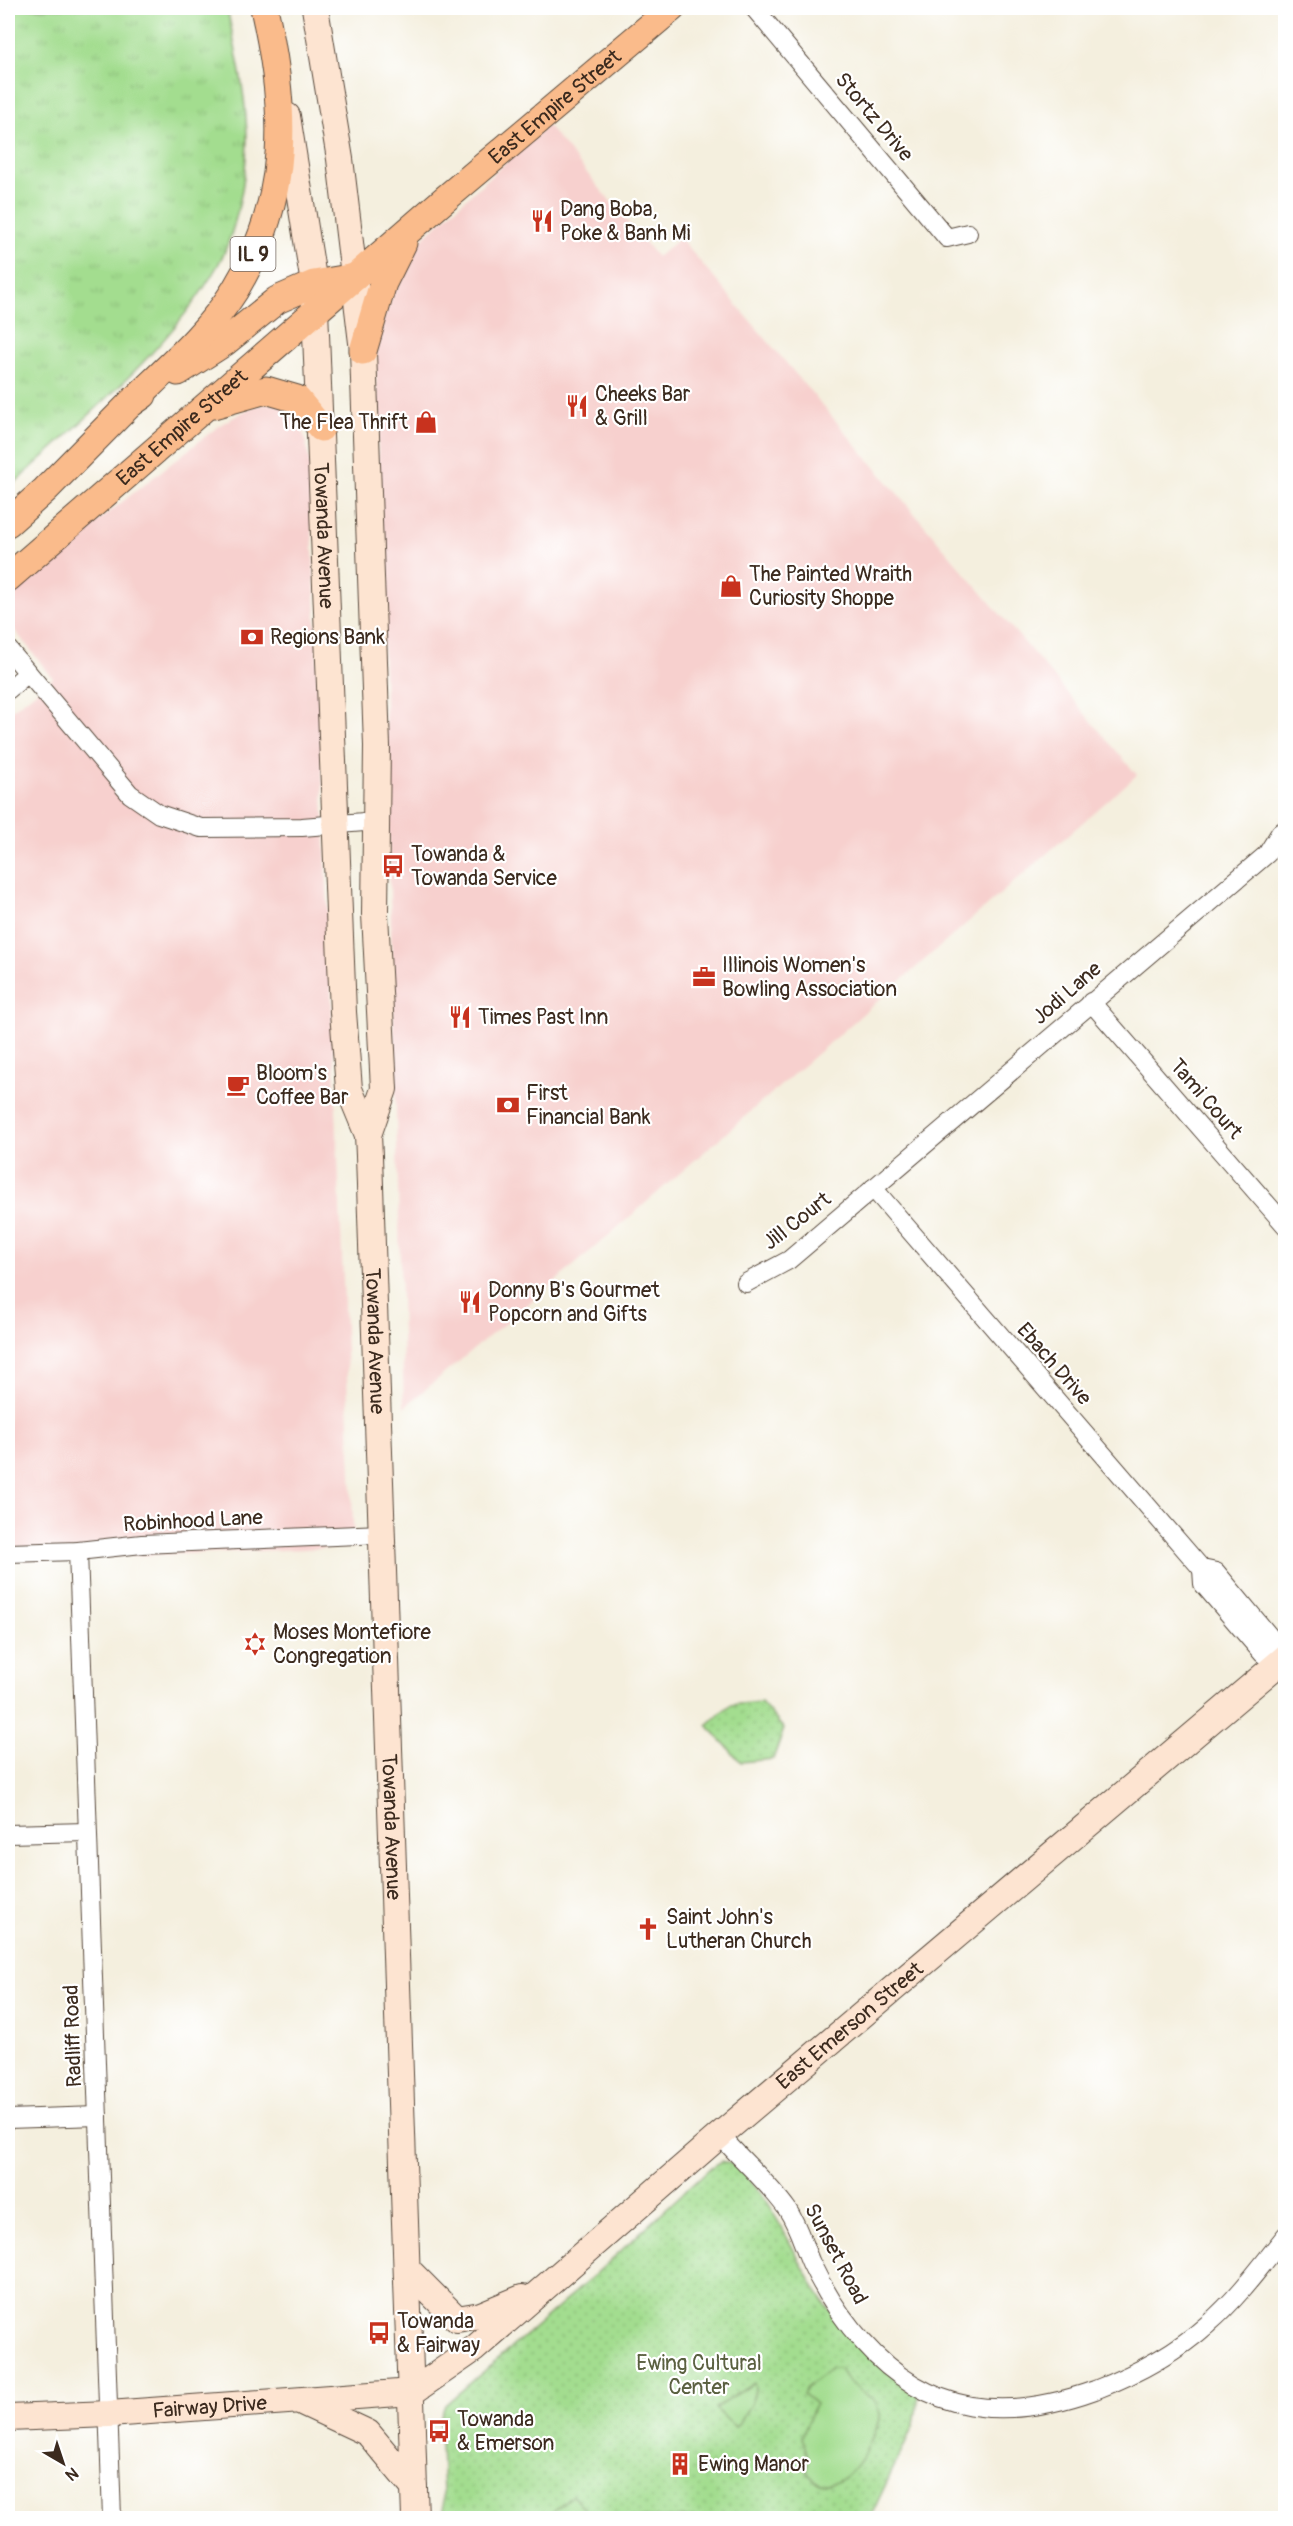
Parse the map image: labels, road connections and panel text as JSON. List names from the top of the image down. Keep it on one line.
{"streets":{"main road":["East Empire Street","IL 9","Towanda Avenue","East Emerson Street","Fairway Drive"],"street":["Stortz Drive","Jodi Lane","Tami Court","Jill Court","Ebach Drive","Robinhood Lane","Radliff Road","Sunset Road"]},"crossings":[["East Empire Street","IL 9"],["East Empire Street","Towanda Avenue"],["IL 9","Towanda Avenue"],["Towanda Avenue","Robinhood Lane"],["Towanda Avenue","East Emerson Street"],["Towanda Avenue","Fairway Drive"],["Jodi Lane","Tami Court"],["Jodi Lane","Jill Court"],["Jodi Lane","Ebach Drive"],["Jill Court","Ebach Drive"],["Ebach Drive","East Emerson Street"],["Robinhood Lane","Radliff Road"],["East Emerson Street","Sunset Road"],["East Emerson Street","Fairway Drive"],["Radliff Road","Fairway Drive"]],"parks":["Ewing Cultural Center"],"places":{"restaurant":["Dang Boba, Poke & Banh Mi","Cheeks Bar & Grill","Times Past Inn","Donny B's Gourmet Popcorn and Gifts"],"shop":["The Flea Thrift","The Painted Wraith Curiosity Shoppe"],"bank":["Regions Bank","First Financial Bank"],"bus stop":["Towanda & Towanda Service","Towanda & Fairway","Towanda & Emerson"],"office":["Illinois Women's Bowling Association"],"cafe":["Bloom's Coffee Bar"],"synagogue":["Moses Montefiore Congregation"],"church":["Saint John's Lutheran Church"],"building":["Ewing Manor"]},"north":"bottom right"}
